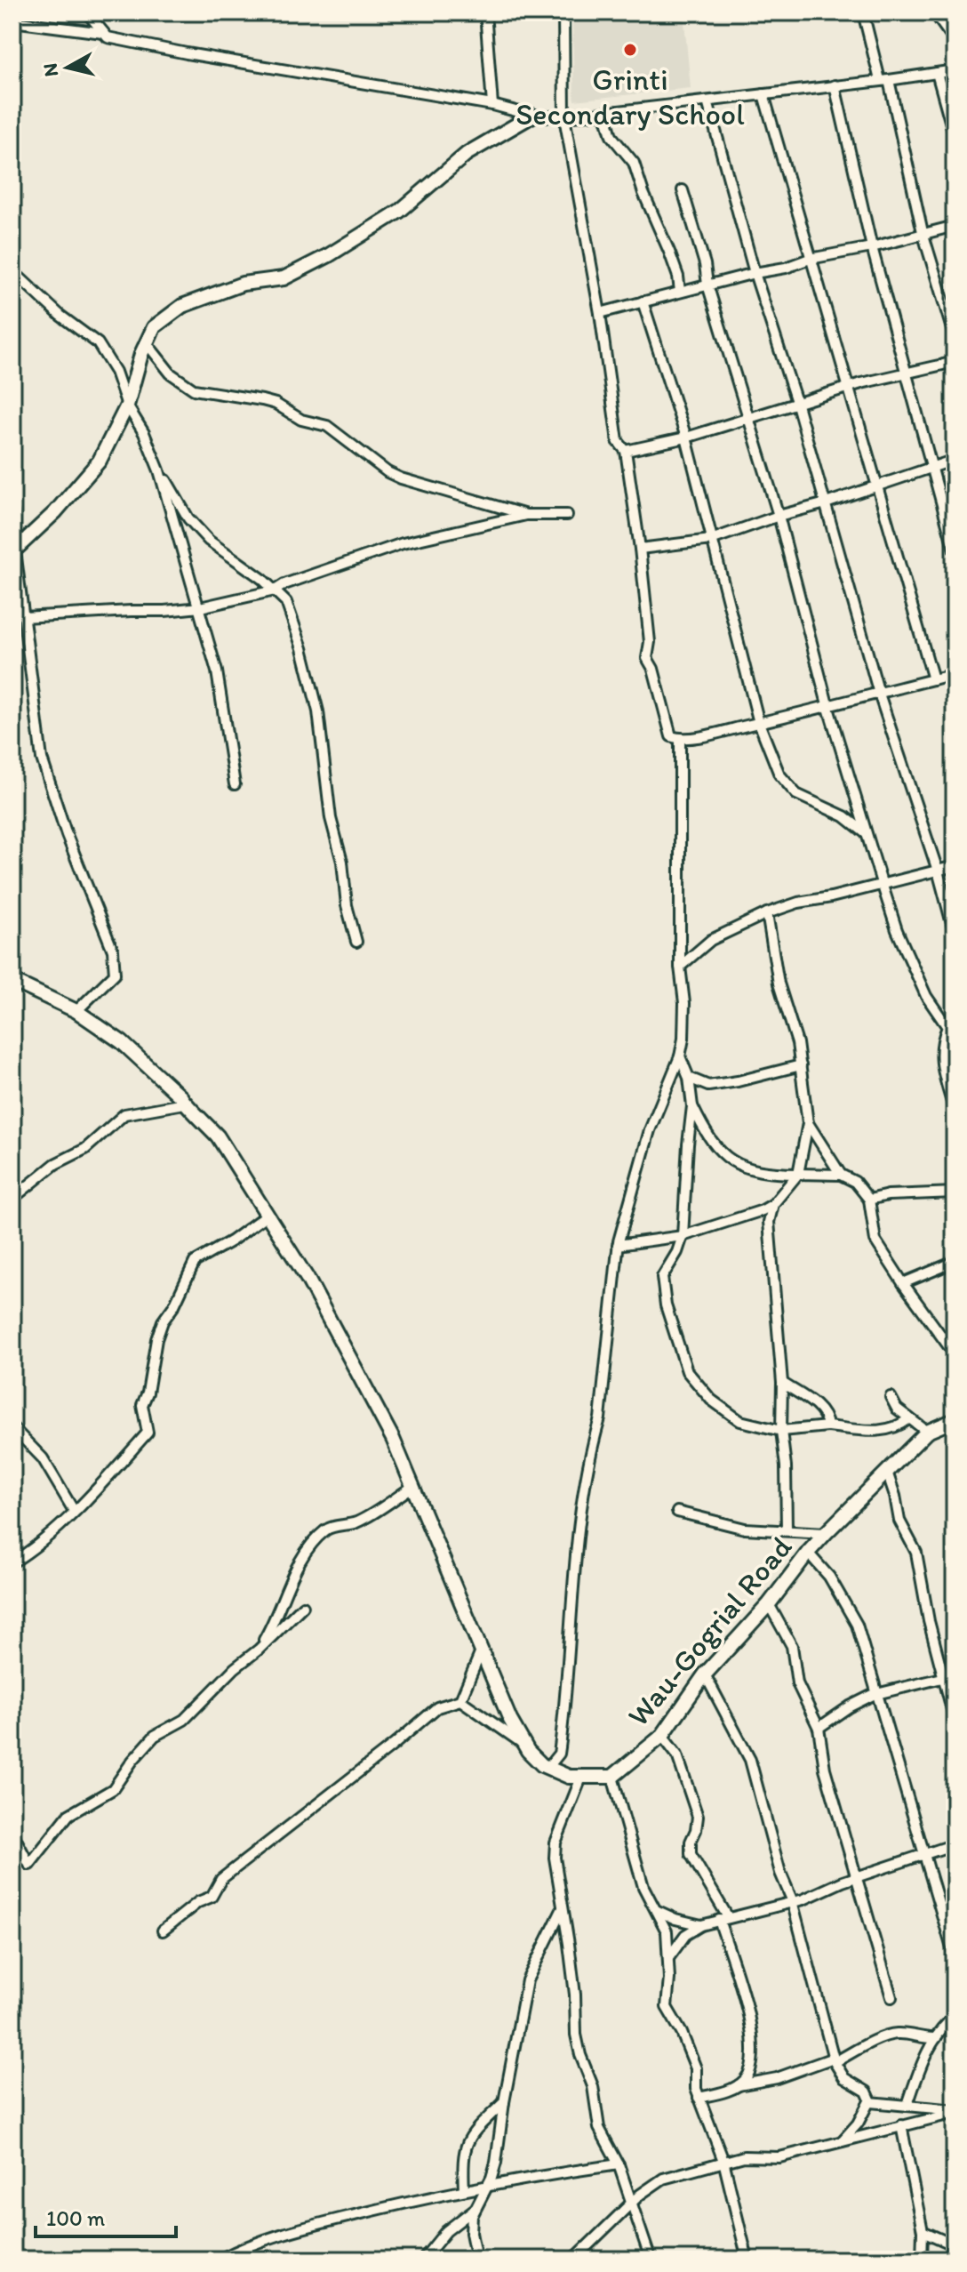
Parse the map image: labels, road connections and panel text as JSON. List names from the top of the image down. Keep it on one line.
{"streets":{"main road":["Wau-Gogrial Road"]},"places":["Grinti Secondary School"],"scale_bar":"100 m","north":"left"}
